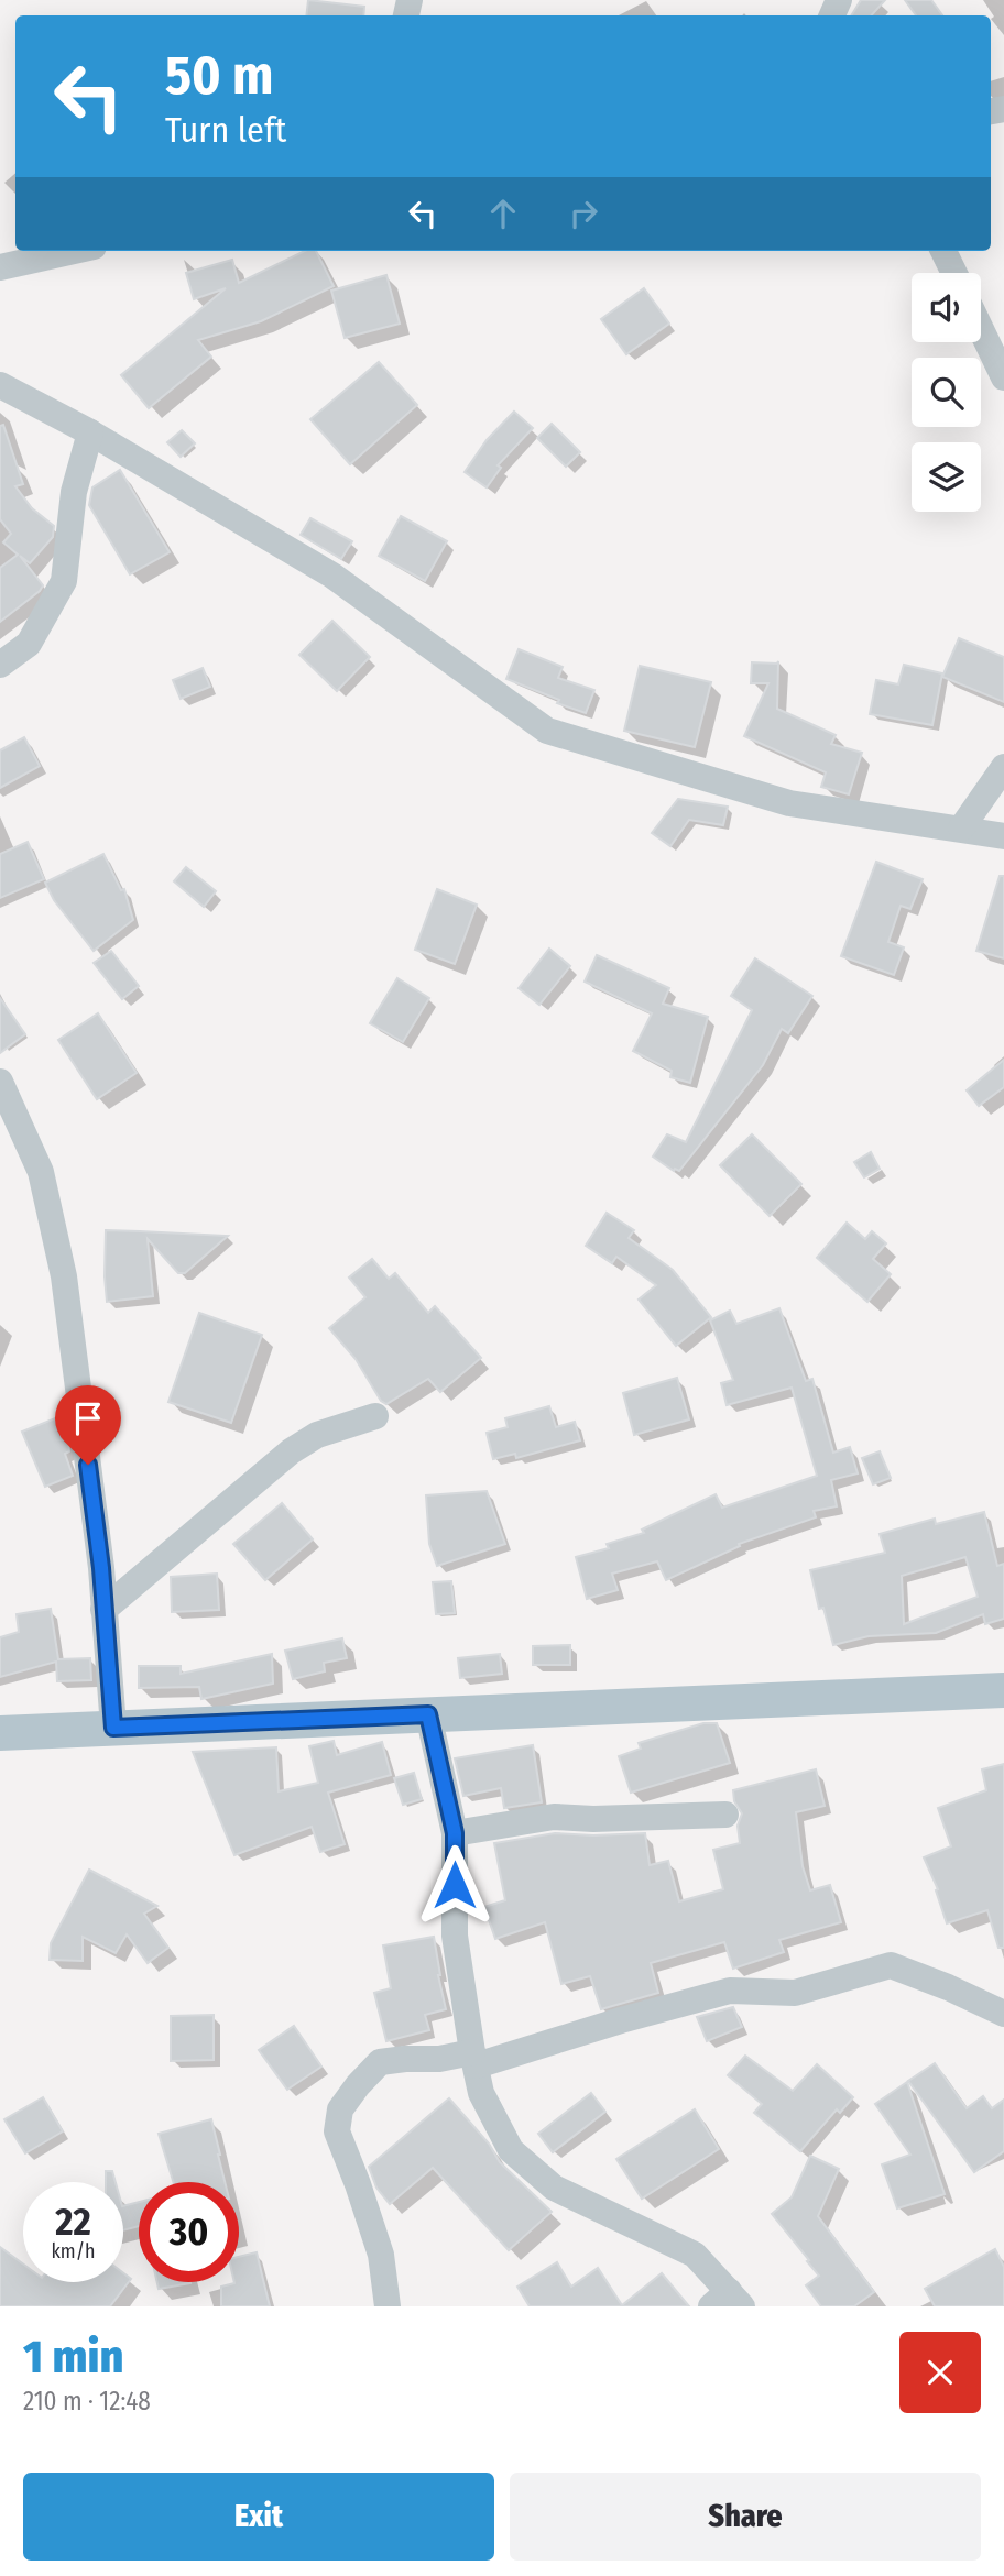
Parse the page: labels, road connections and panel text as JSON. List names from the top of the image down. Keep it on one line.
{"page":{"turn":["50 m","Turn left"],"speed":"22 km/h","limit":"30","heading":["1 min","210 m · 12:48"],"buttons":["Exit","Share"]}}
